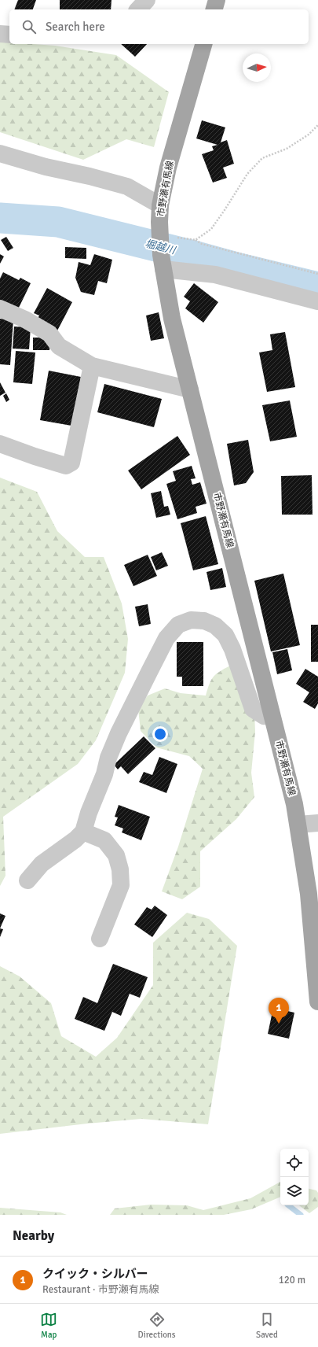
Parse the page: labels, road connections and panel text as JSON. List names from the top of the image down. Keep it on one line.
{"streets":{"main road":["市野瀬有馬線"]},"water":["堀越川"],"north":"right","page":{"search":"Search here","pins":"1","heading":"Nearby","list":[{"mark":"1","name":"クイック・シルバー","note":"Restaurant · 市野瀬有馬線","value":"120 m"}],"nav":["Map","Directions","Saved"]}}
